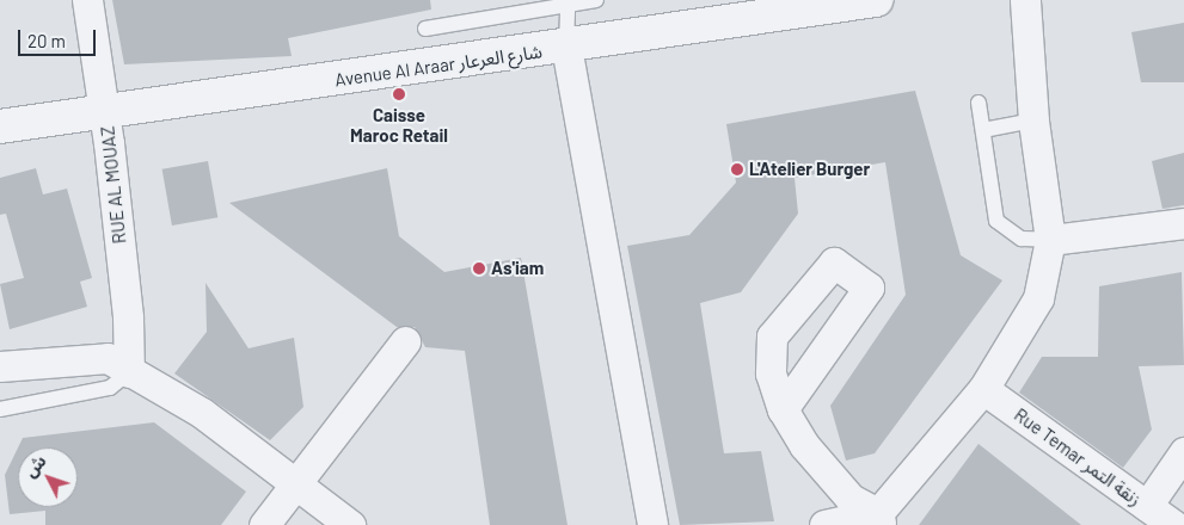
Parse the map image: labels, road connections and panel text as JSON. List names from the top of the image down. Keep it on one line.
{"streets":{"street":["Avenue Al Araar شارع العرعار","RUE AL MOUAZ","Rue Temar زنقة التمر"]},"crossings":[["Avenue Al Araar شارع العرعار","RUE AL MOUAZ"]],"places":["Caisse Maroc Retail","L'Atelier Burger","As'iam"],"scale_bar":"20 m","north":"top left"}
